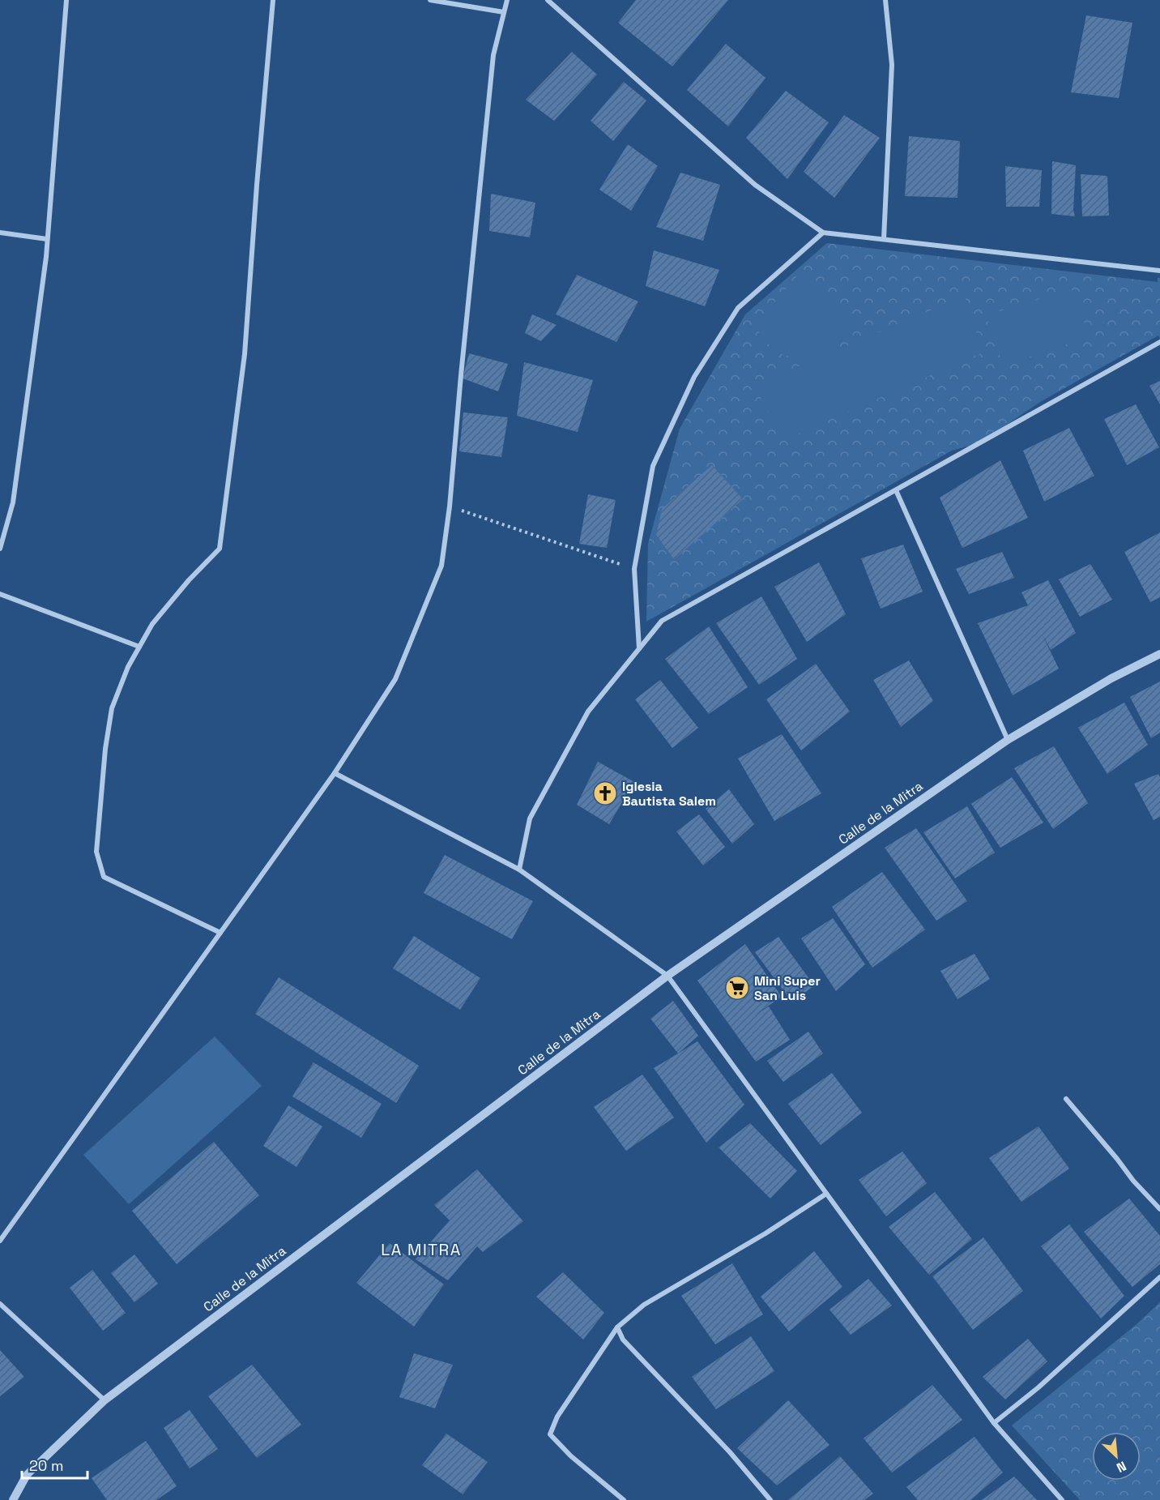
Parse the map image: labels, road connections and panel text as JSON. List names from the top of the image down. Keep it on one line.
{"streets":{"street":["Calle de la Mitra"]},"districts":["LA MITRA"],"places":{"church":["Iglesia Bautista Salem"],"supermarket":["Mini Super San Luis"]},"scale_bar":"20 m","north":"bottom right"}
